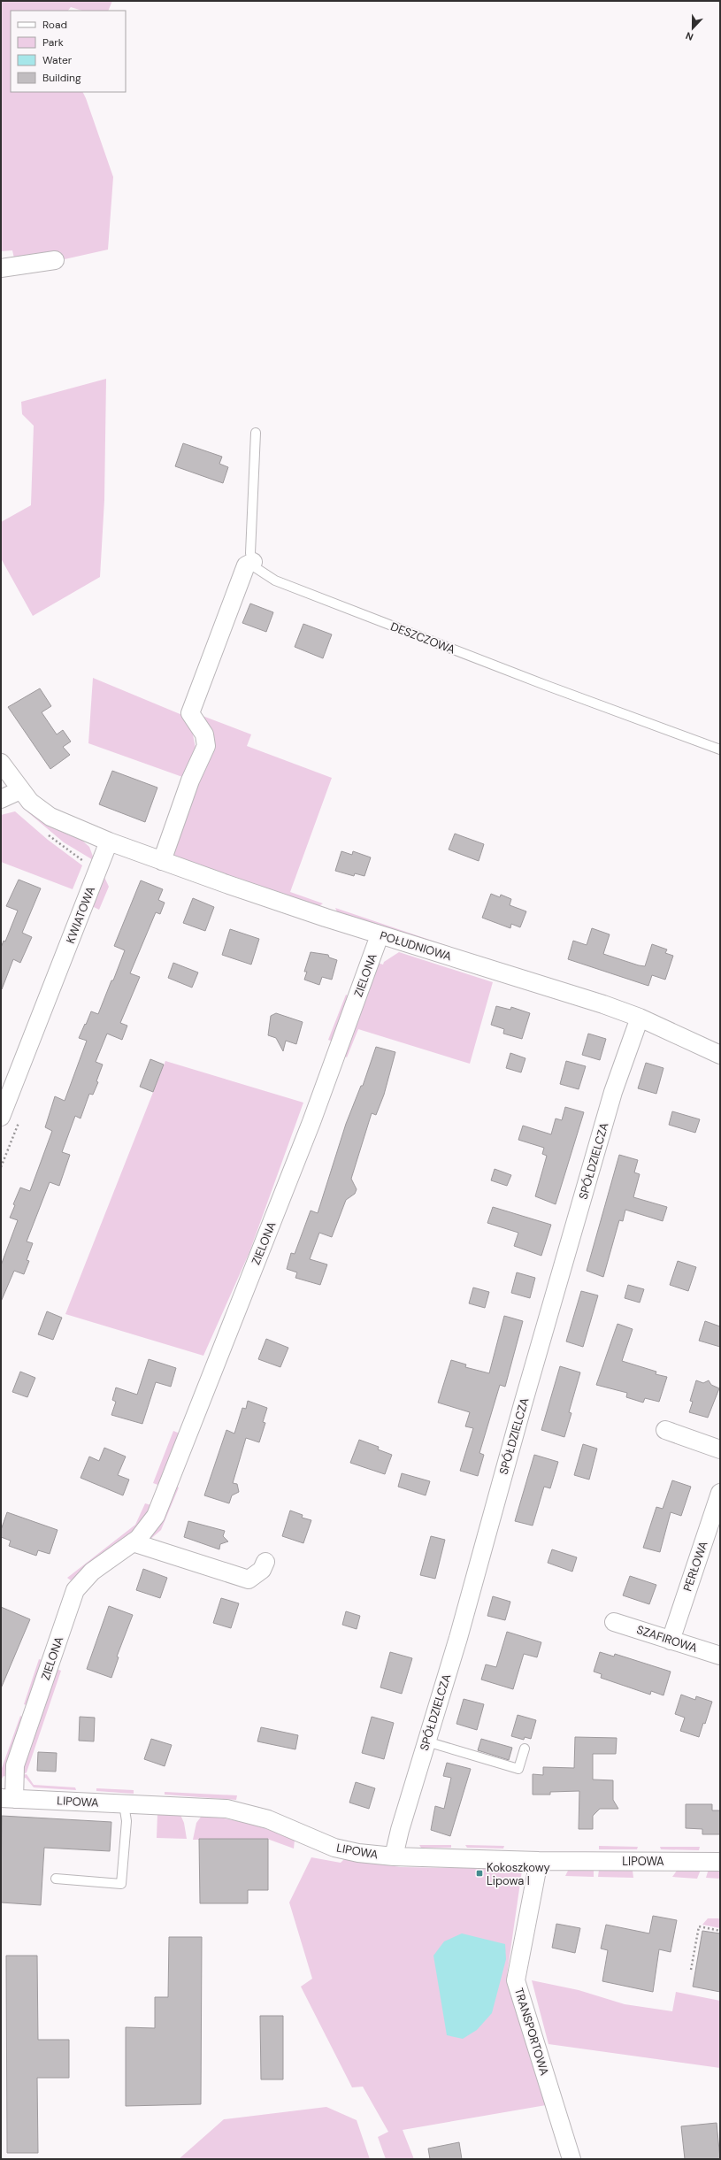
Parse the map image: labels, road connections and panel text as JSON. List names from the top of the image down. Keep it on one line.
{"streets":{"street":["KWIATOWA","POŁUDNIOWA","ZIELONA","SPÓŁDZIELCZA","PERŁOWA","SZAFIROWA","LIPOWA","TRANSPORTOWA"],"lane":["DESZCZOWA"]},"crossings":[["KWIATOWA","POŁUDNIOWA"],["POŁUDNIOWA","ZIELONA"],["POŁUDNIOWA","SPÓŁDZIELCZA"],["ZIELONA","LIPOWA"],["SPÓŁDZIELCZA","LIPOWA"],["PERŁOWA","SZAFIROWA"],["LIPOWA","TRANSPORTOWA"]],"places":{"transit":["Kokoszkowy Lipowa I"]},"legend":["Road","Park","Water","Building"],"north":"bottom"}
